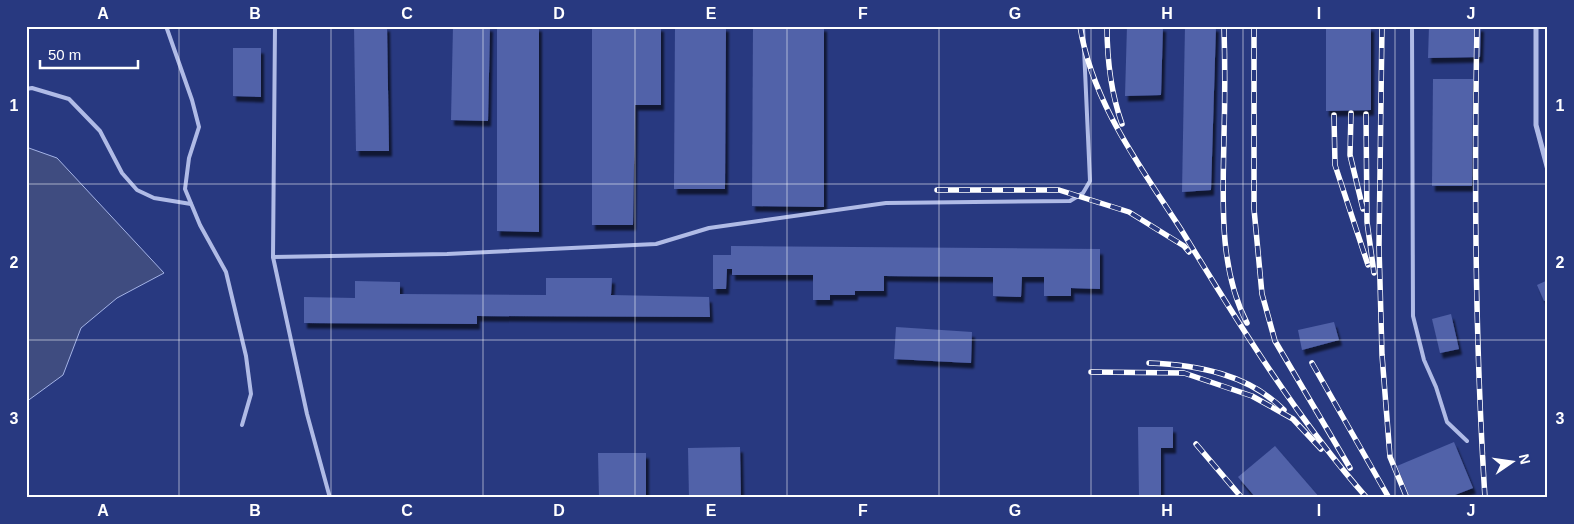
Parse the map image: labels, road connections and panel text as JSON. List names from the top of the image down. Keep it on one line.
{"scale_bar":"50 m","north":"right","grid":{"columns":["A","B","C","D","E","F","G","H","I","J"],"rows":["1","2","3"]}}
